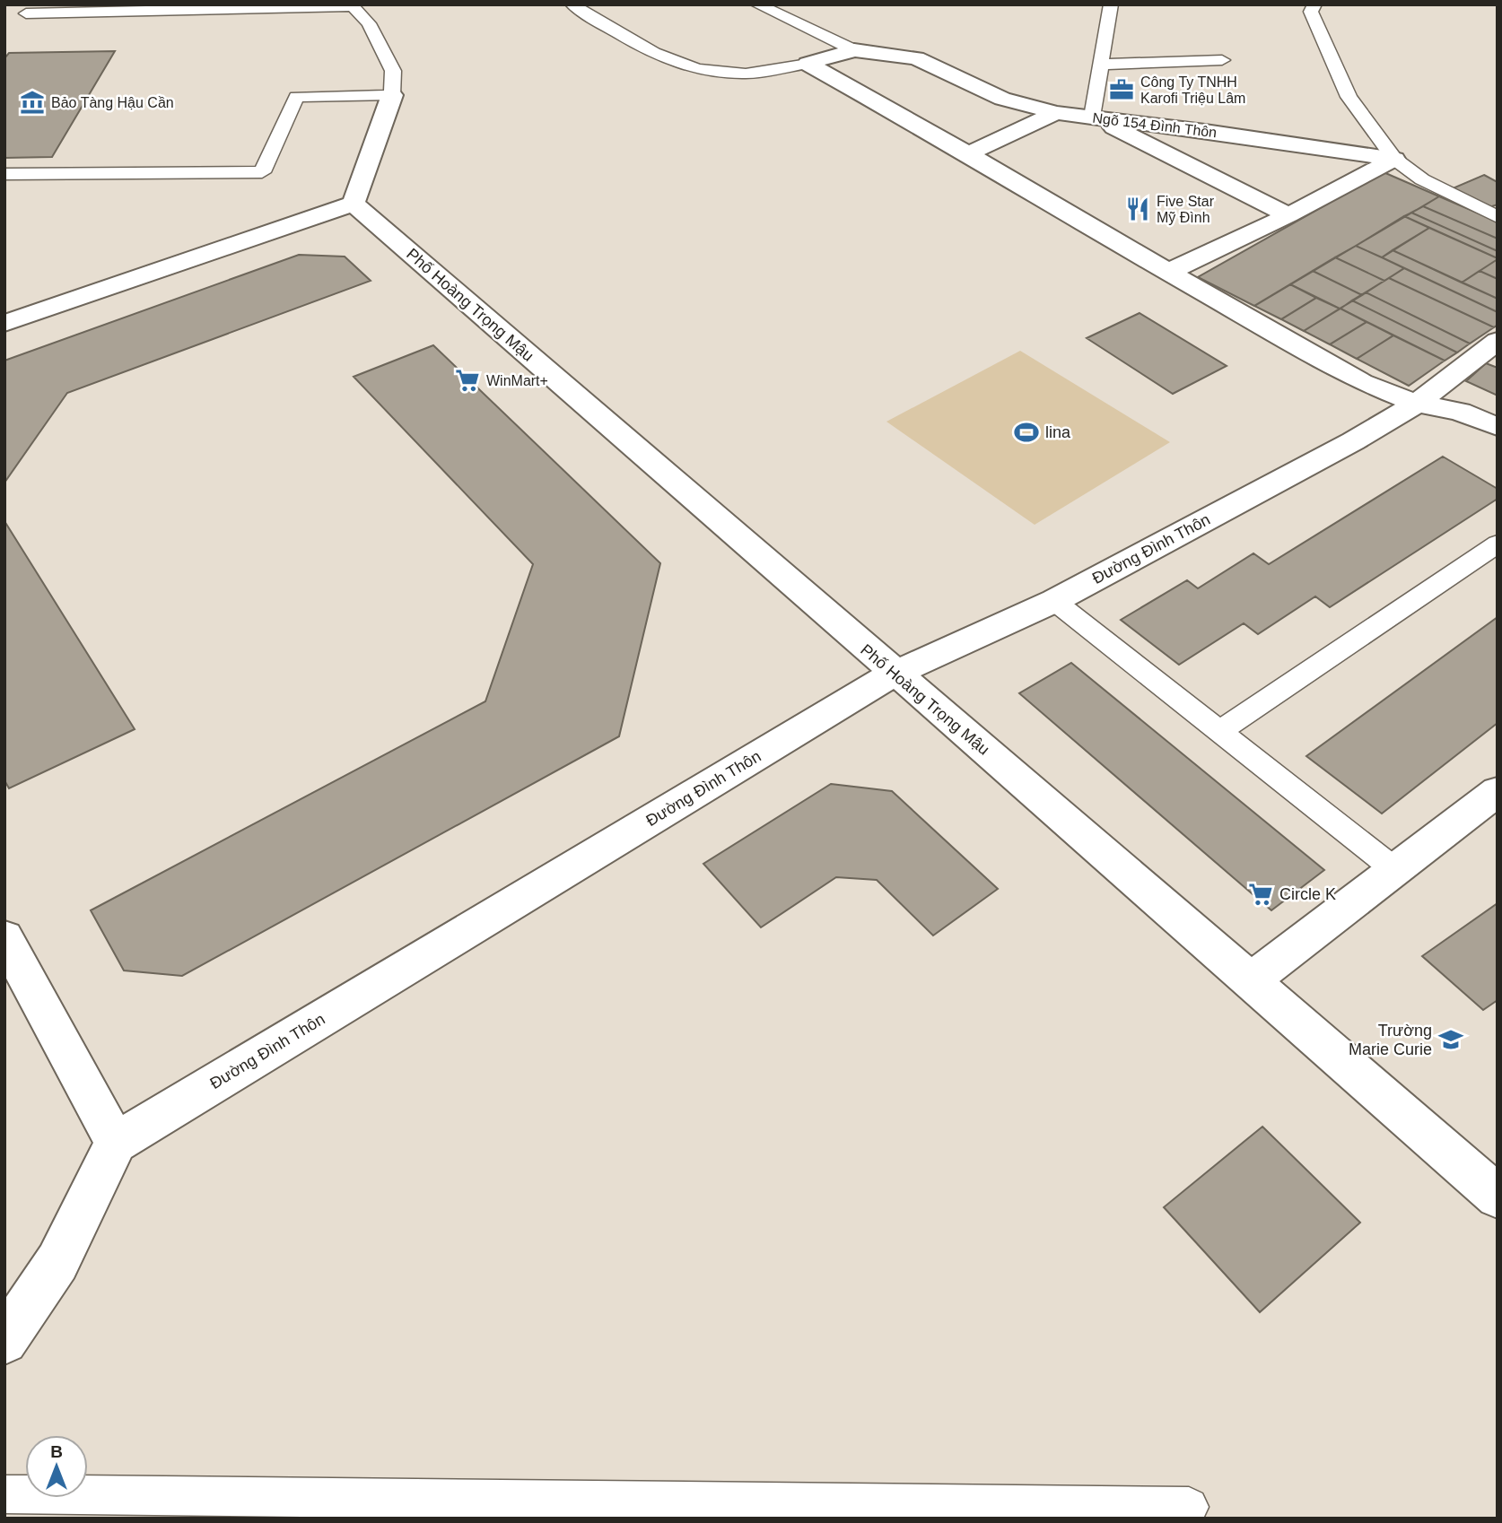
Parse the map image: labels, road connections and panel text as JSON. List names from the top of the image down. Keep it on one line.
{"streets":{"street":["Ngõ 154 Đình Thôn","Phố Hoàng Trọng Mậu","Đường Đình Thôn"]},"crossings":[["Phố Hoàng Trọng Mậu","Đường Đình Thôn"]],"places":{"office":["Công Ty TNHH Karofi Triệu Lâm"],"museum":["Bảo Tàng Hậu Cần"],"restaurant":["Five Star Mỹ Đình"],"supermarket":["WinMart+","Circle K"],"sports":["lina"],"school or university":["Trường Marie Curie"]},"north":"top"}
